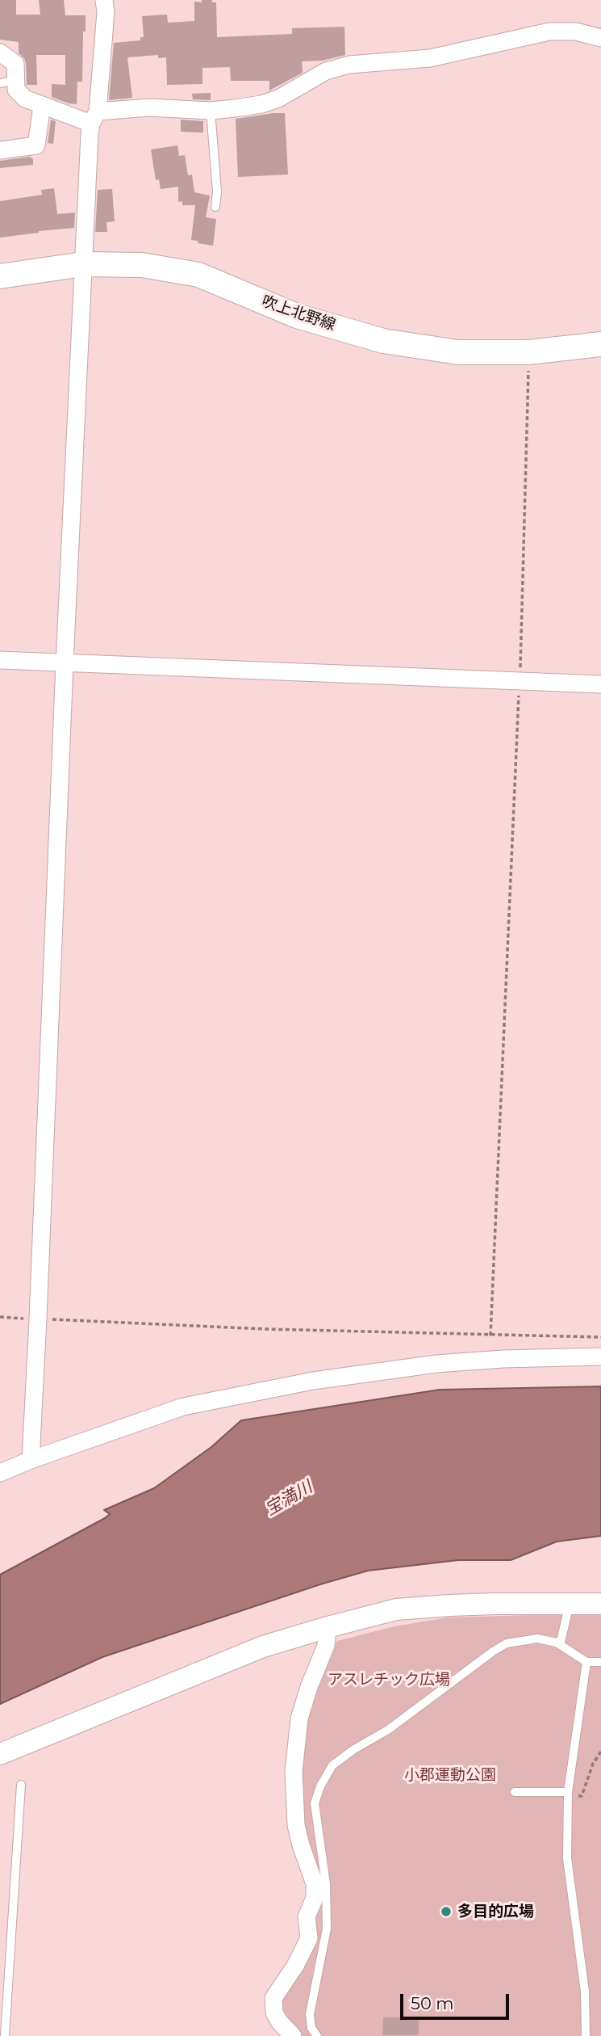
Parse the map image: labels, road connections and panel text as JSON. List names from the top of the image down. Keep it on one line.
{"streets":{"main road":["吹上北野線"]},"water":["宝満川"],"parks":["アスレチック広場","小郡運動公園"],"places":["多目的広場"],"scale_bar":"50 m"}
